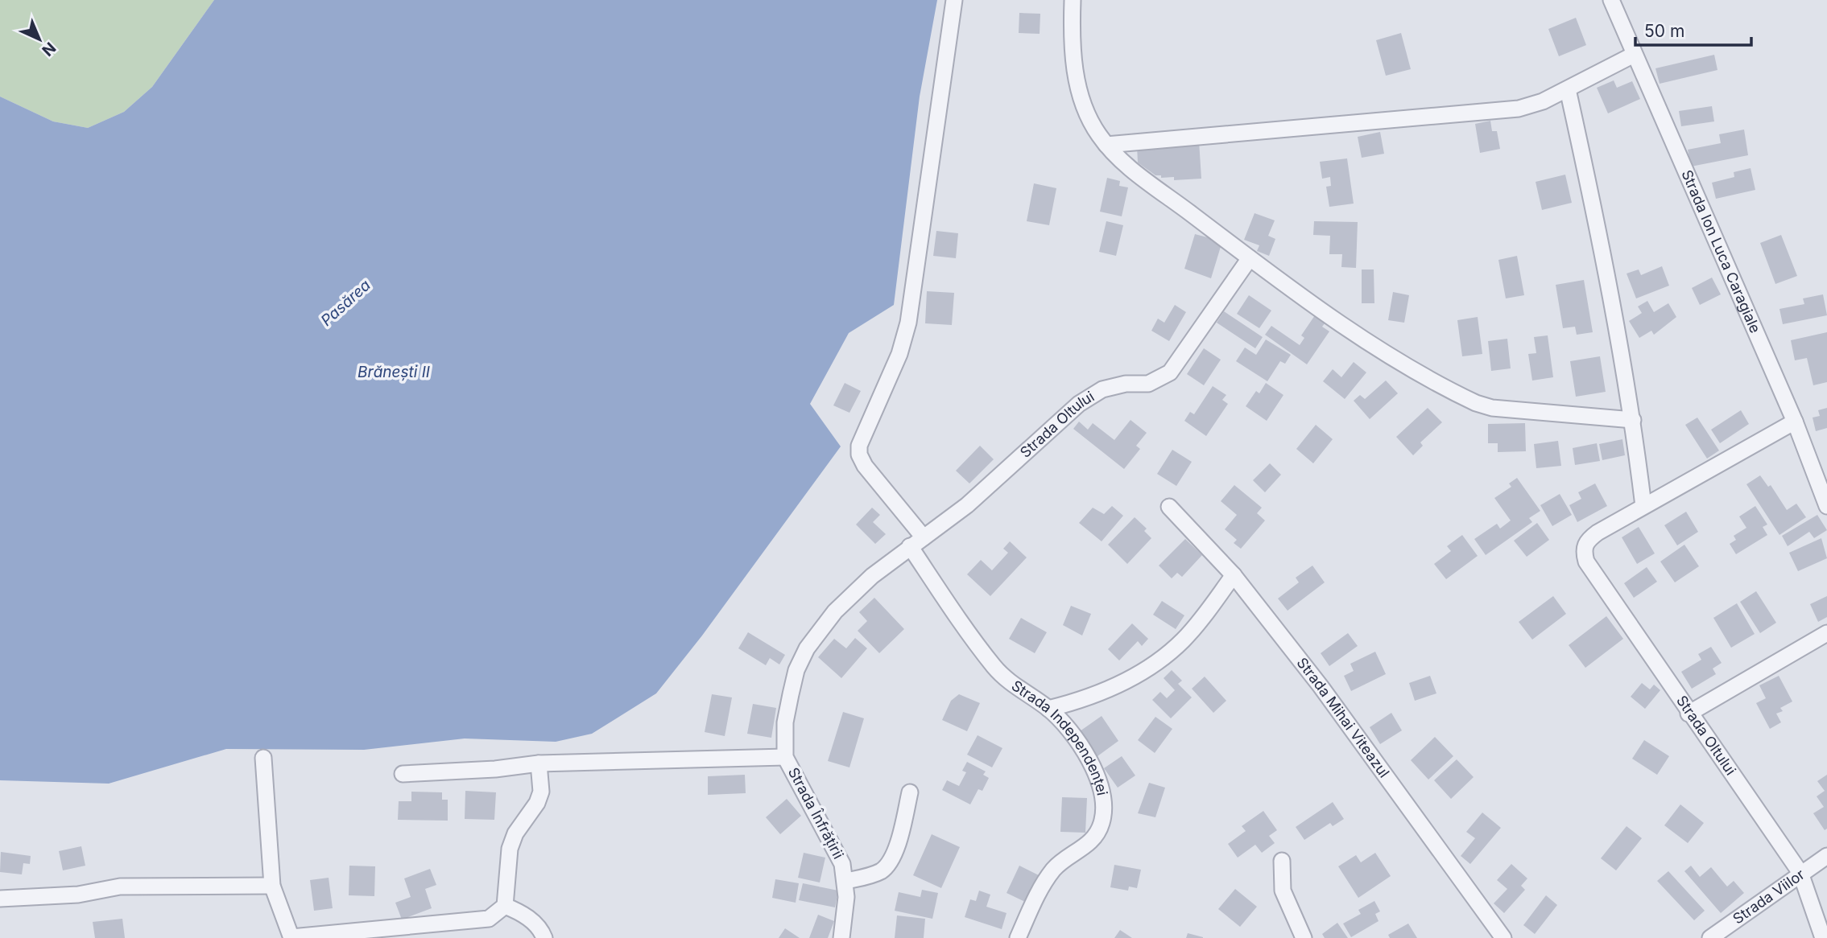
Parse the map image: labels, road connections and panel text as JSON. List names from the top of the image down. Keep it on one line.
{"streets":{"street":["Strada Ion Luca Caragiale","Strada Oltului","Strada Mihai Viteazul","Strada Independenței","Strada Înfrățirii","Strada Viilor"]},"crossings":[["Strada Oltului","Strada Independenței"],["Strada Oltului","Strada Înfrățirii"],["Strada Oltului","Strada Viilor"]],"water":["Pasărea","Brănești II"],"scale_bar":"50 m","north":"bottom right"}
